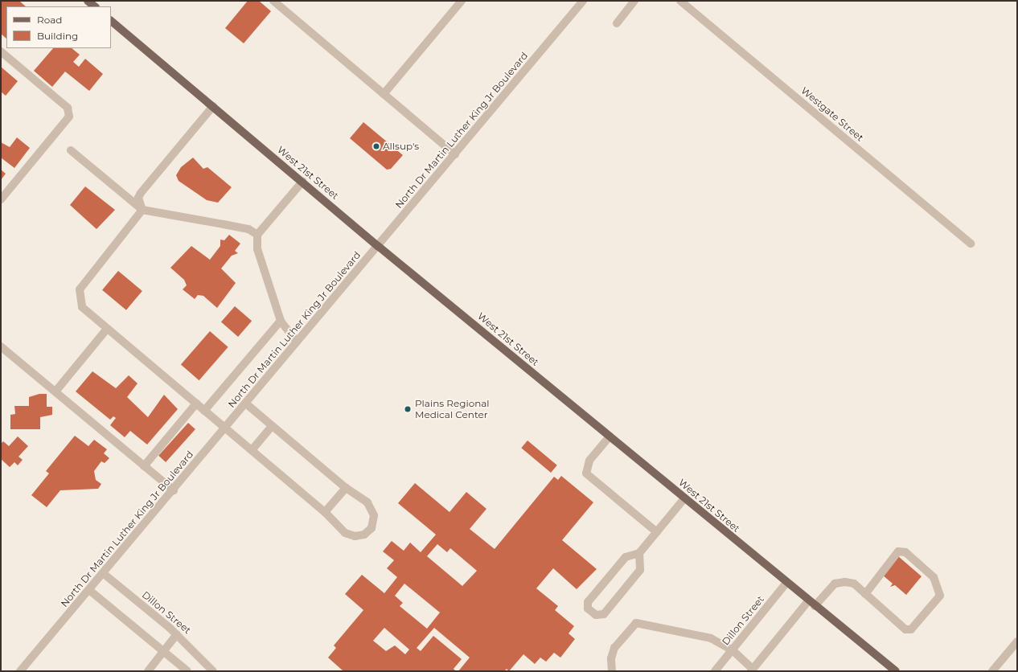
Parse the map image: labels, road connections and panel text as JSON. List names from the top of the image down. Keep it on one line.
{"streets":{"main road":["West 21st Street"],"street":["Westgate Street","North Dr Martin Luther King Jr Boulevard","Dillon Street"]},"crossings":[["North Dr Martin Luther King Jr Boulevard","West 21st Street"],["North Dr Martin Luther King Jr Boulevard","Dillon Street"],["West 21st Street","Dillon Street"]],"places":["Allsup's","Plains Regional Medical Center"],"legend":["Road","Building"]}
